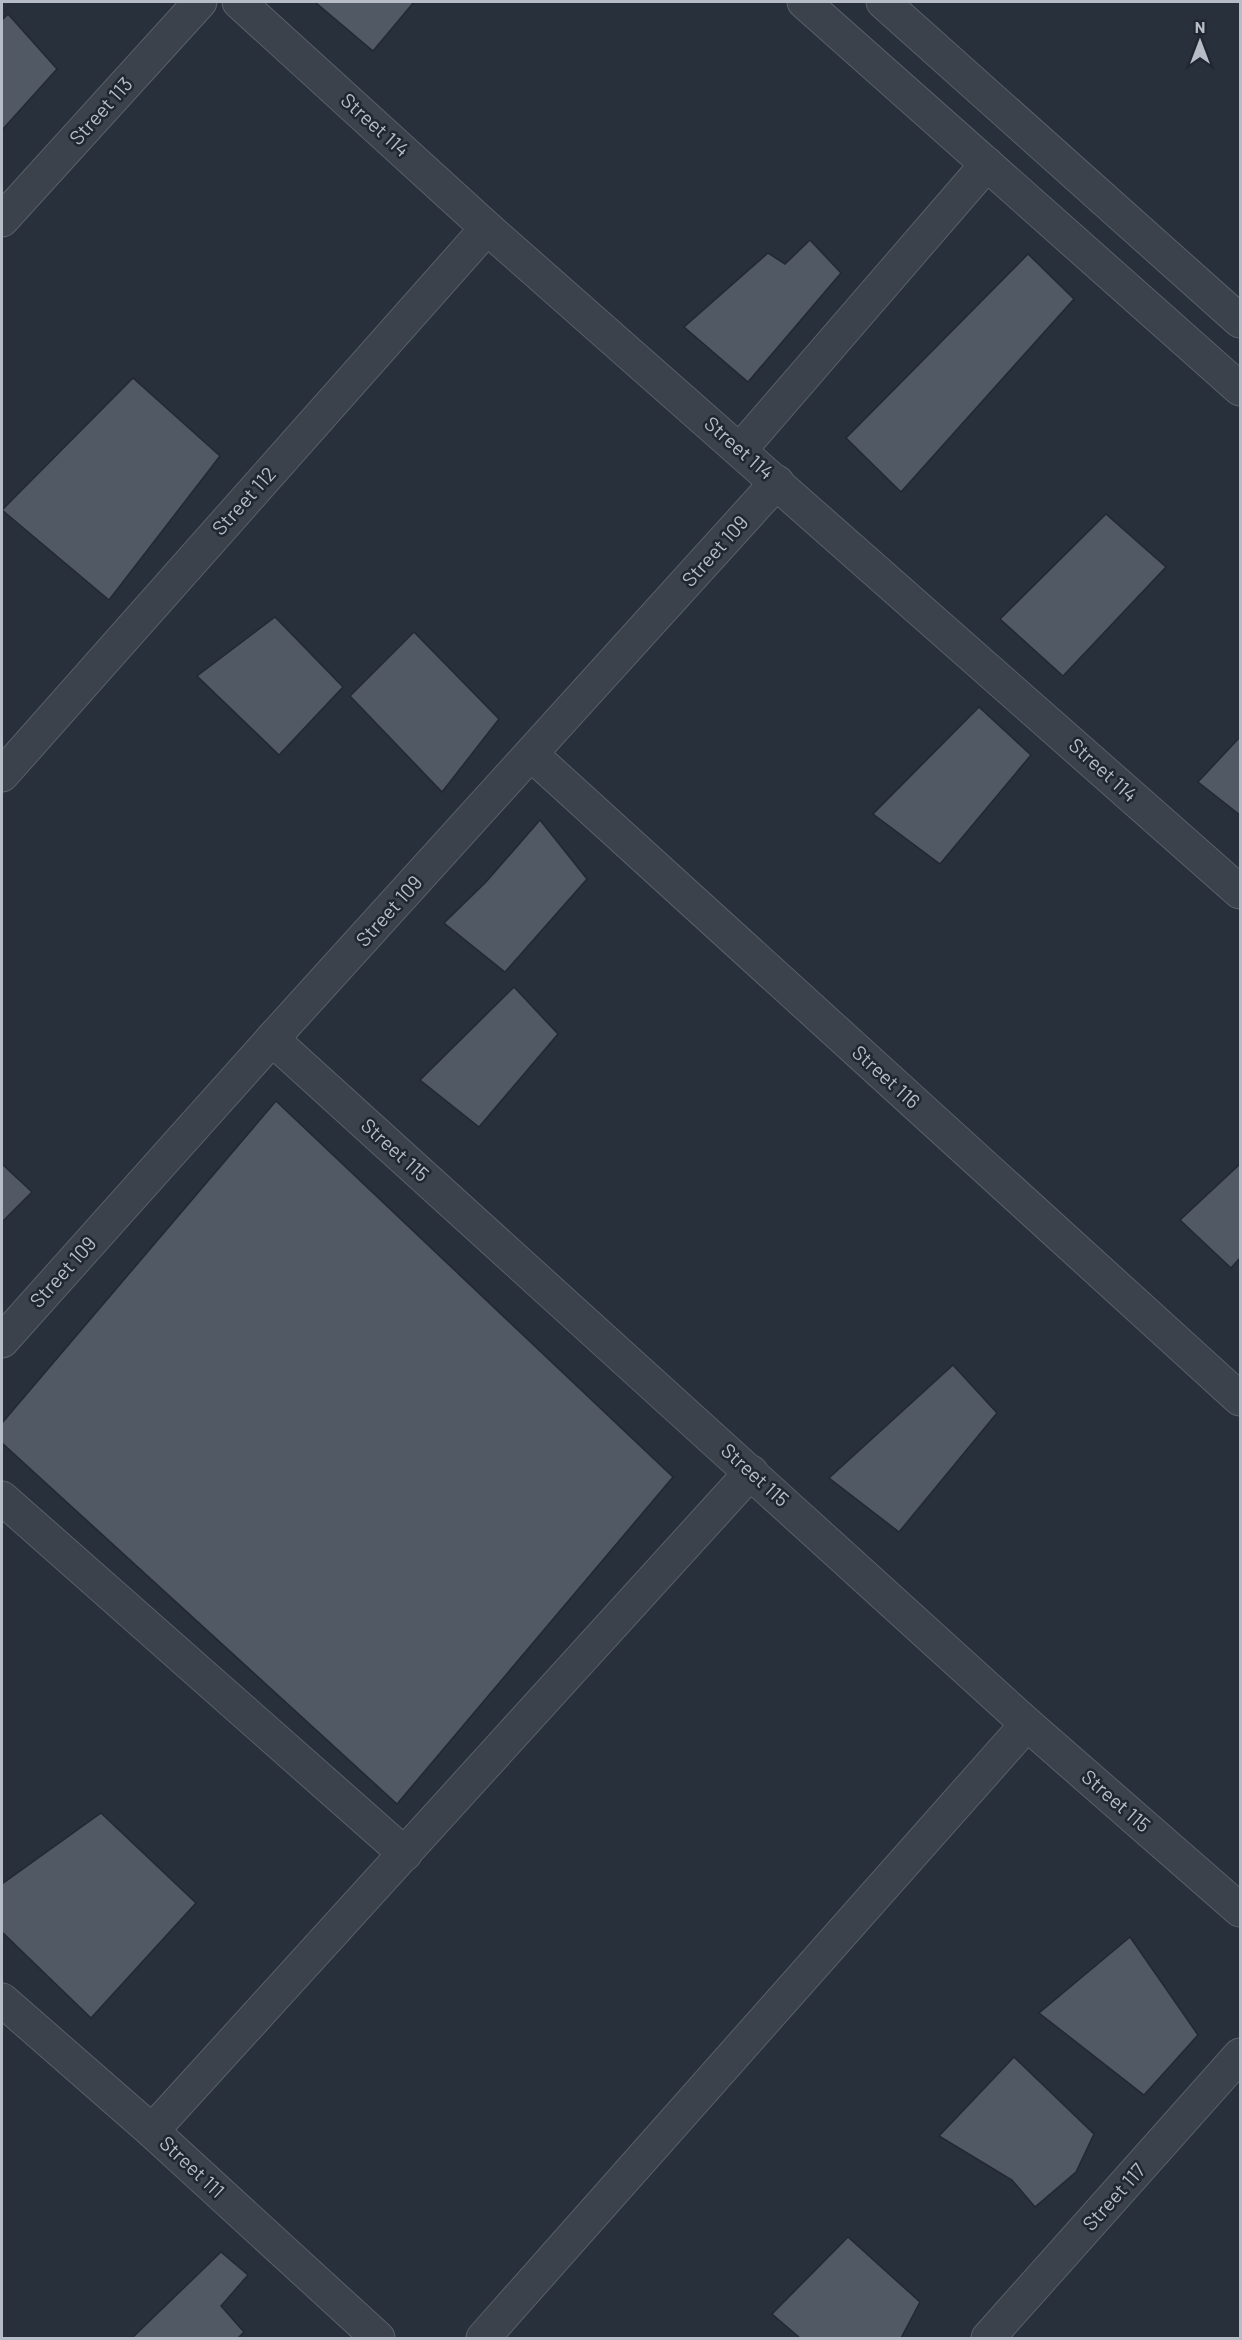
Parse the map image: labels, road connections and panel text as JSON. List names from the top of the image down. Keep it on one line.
{"streets":{"street":["Street 113","Street 114","Street 112","Street 109","Street 116","Street 115","Street 111","Street 117"]},"crossings":[["Street 114","Street 112"],["Street 114","Street 109"],["Street 109","Street 116"],["Street 109","Street 115"]],"north":"top"}
